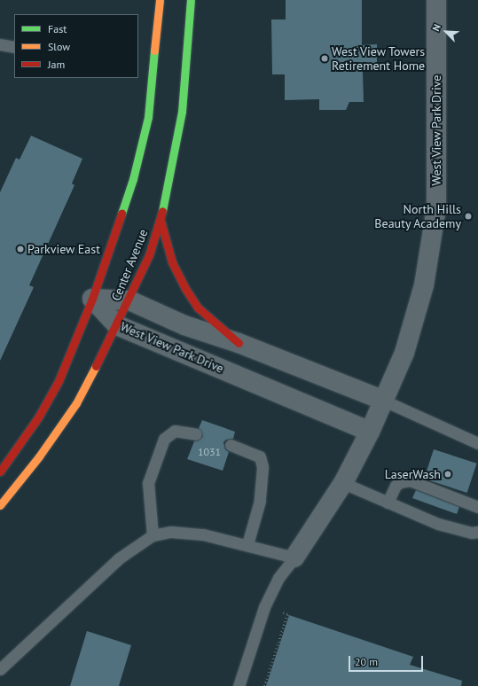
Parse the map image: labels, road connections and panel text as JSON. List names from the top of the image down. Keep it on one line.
{"streets":{"street":["West View Park Drive","Center Avenue"]},"crossings":[["West View Park Drive","Center Avenue"]],"places":["West View Towers Retirement Home","North Hills Beauty Academy","Parkview East","LaserWash"],"house_numbers":["1031"],"legend":["Fast","Slow","Jam"],"scale_bar":"20 m","north":"top left"}
